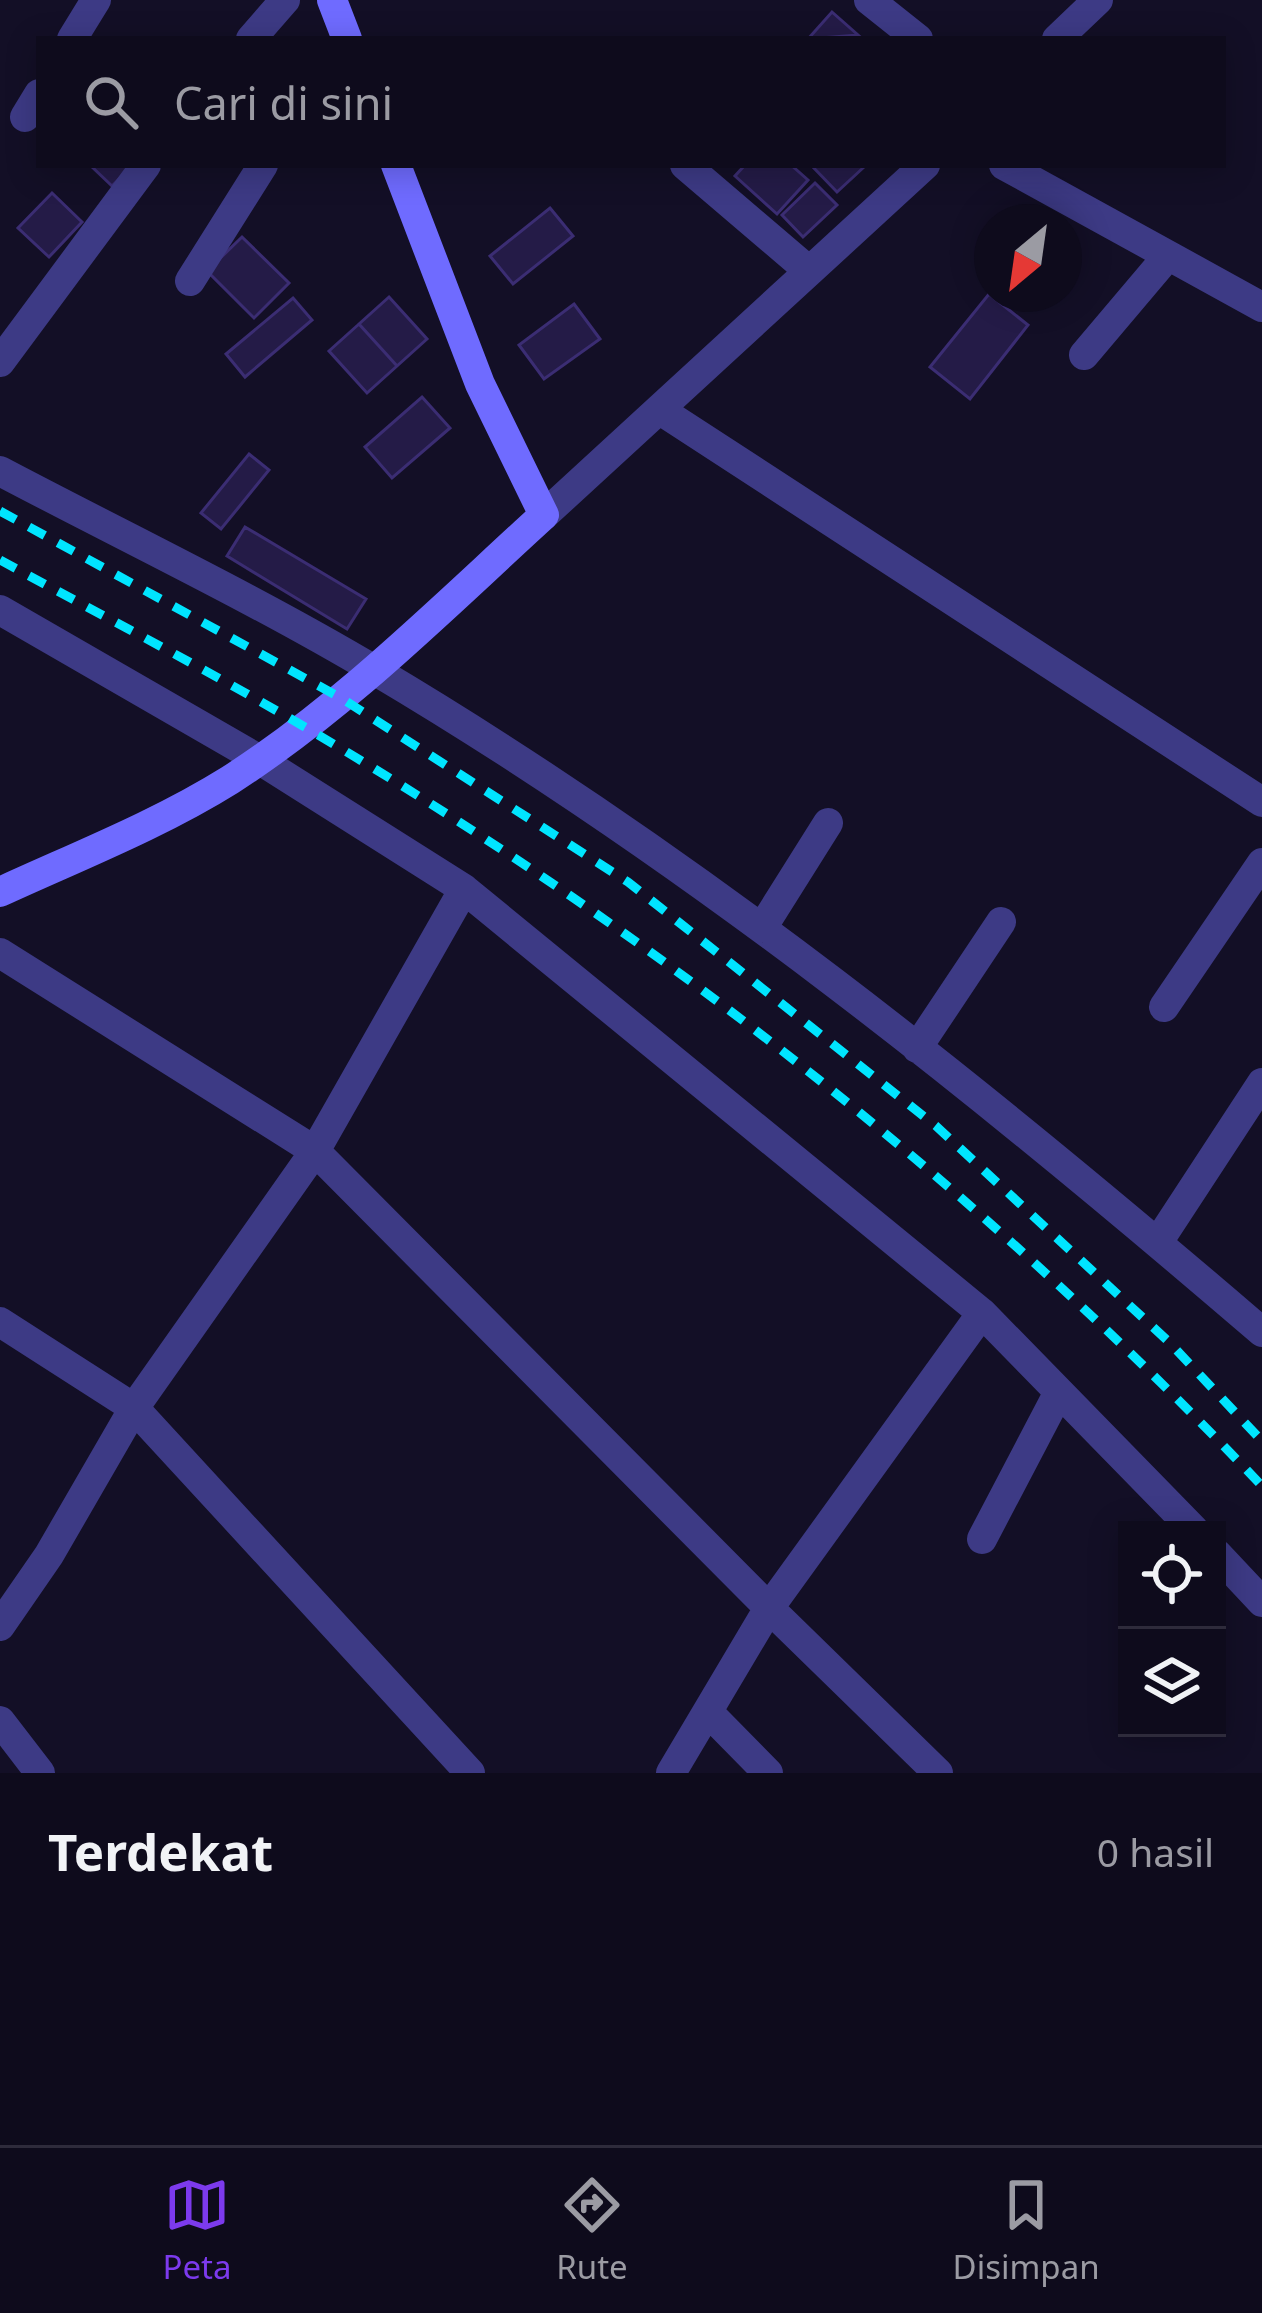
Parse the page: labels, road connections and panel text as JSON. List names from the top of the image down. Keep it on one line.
{"north":"bottom left","page":{"search":"Cari di sini","heading":["Terdekat","0 hasil"],"nav":["Peta","Rute","Disimpan"]}}
